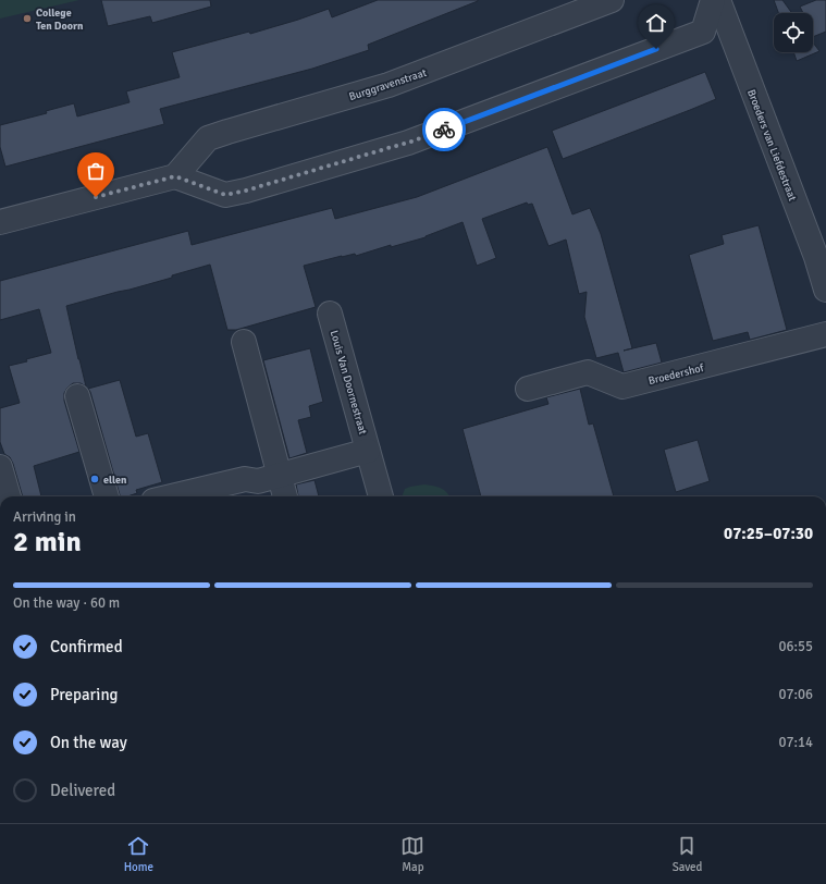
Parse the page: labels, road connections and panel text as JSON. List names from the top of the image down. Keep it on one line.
{"streets":{"street":["Burggravenstraat","Broeders van Liefdestraat","Broedershof","Louis Van Doornestraat"]},"places":["College Ten Doorn","ellen"],"page":{"heading":["2 min","Arriving in","07:25–07:30"],"bar":"On the way · 60 m","list":[["Confirmed","06:55"],["Preparing","07:06"],["On the way","07:14"],"Delivered"],"tabs":["Home","Map","Saved"]}}
